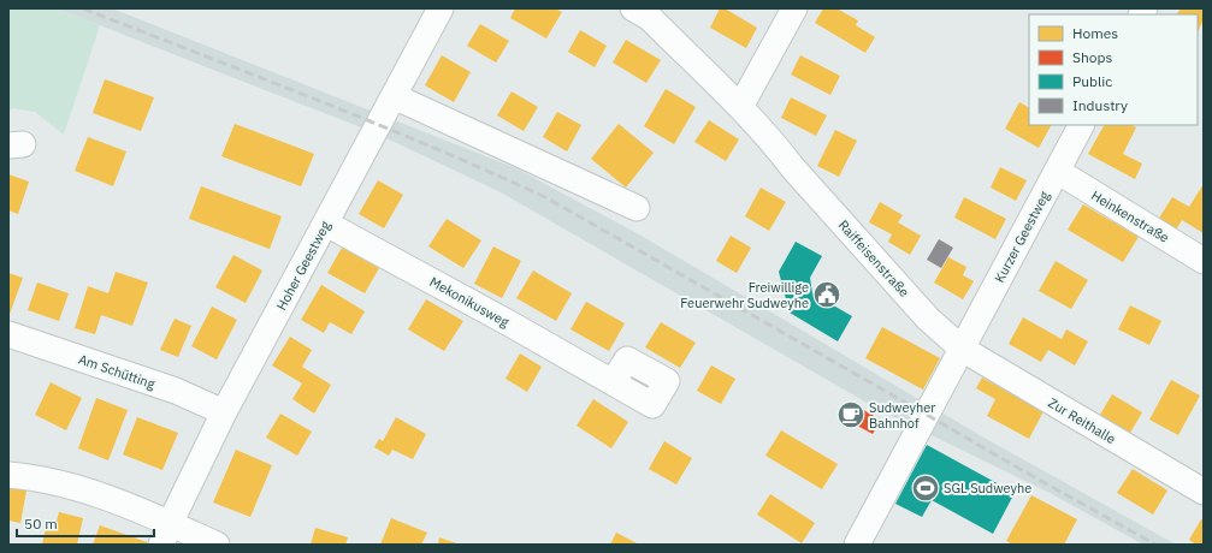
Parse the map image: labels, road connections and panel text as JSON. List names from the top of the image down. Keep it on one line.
{"streets":{"street":["Heinkenstraße","Kurzer Geestweg","Raiffeisenstraße","Hoher Geestweg","Mekonikusweg","Am Schütting","Zur Reithalle"]},"crossings":[["Heinkenstraße","Kurzer Geestweg"],["Kurzer Geestweg","Raiffeisenstraße"],["Kurzer Geestweg","Zur Reithalle"],["Raiffeisenstraße","Zur Reithalle"],["Hoher Geestweg","Mekonikusweg"],["Hoher Geestweg","Am Schütting"]],"places":{"public building":["Freiwillige Feuerwehr Sudweyhe"],"cafe":["Sudweyher Bahnhof"],"sports":["SGL Sudweyhe"]},"legend":["Homes","Shops","Public","Industry"],"scale_bar":"50 m"}
